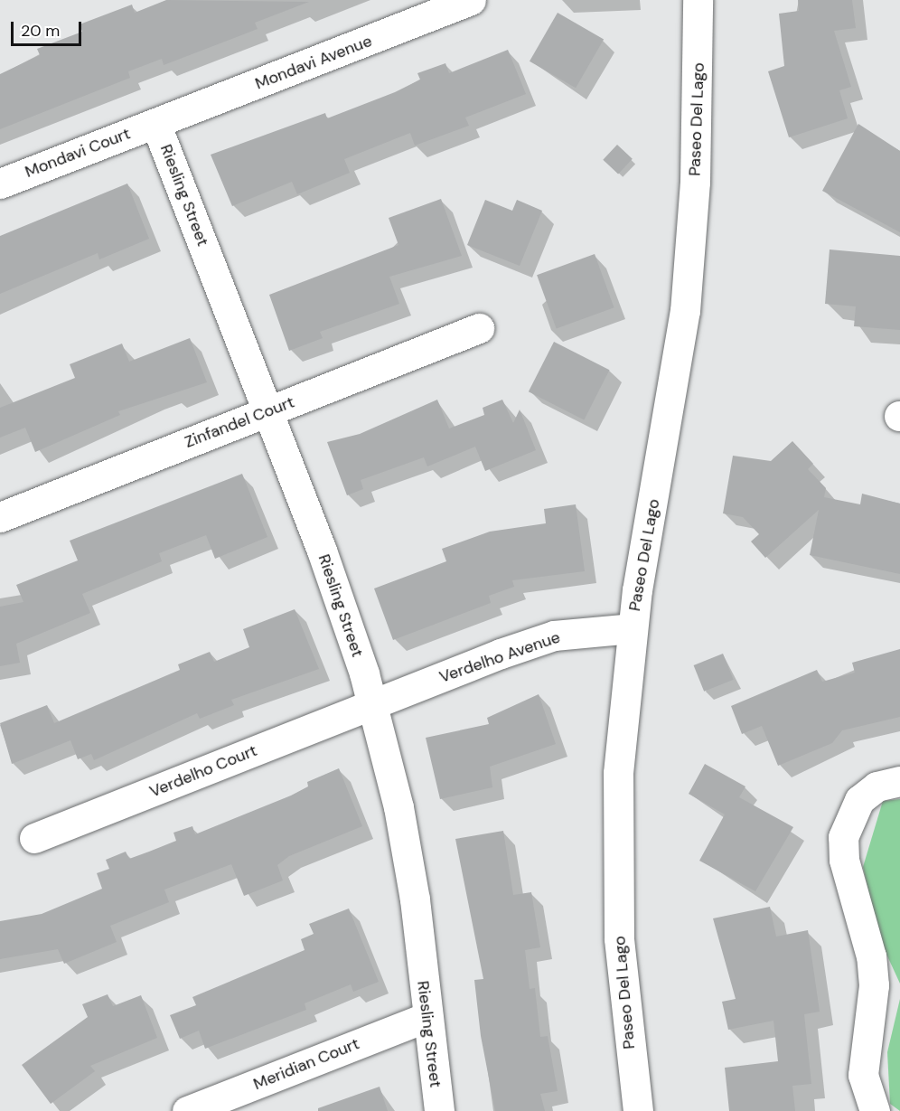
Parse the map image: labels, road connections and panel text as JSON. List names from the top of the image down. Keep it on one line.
{"streets":{"street":["Mondavi Avenue","Paseo Del Lago","Mondavi Court","Riesling Street","Zinfandel Court","Verdelho Avenue","Verdelho Court","Meridian Court"]},"crossings":[["Mondavi Avenue","Mondavi Court"],["Mondavi Avenue","Riesling Street"],["Paseo Del Lago","Verdelho Avenue"],["Mondavi Court","Riesling Street"],["Riesling Street","Zinfandel Court"],["Riesling Street","Verdelho Avenue"],["Riesling Street","Verdelho Court"],["Riesling Street","Meridian Court"],["Verdelho Avenue","Verdelho Court"]],"scale_bar":"20 m"}
